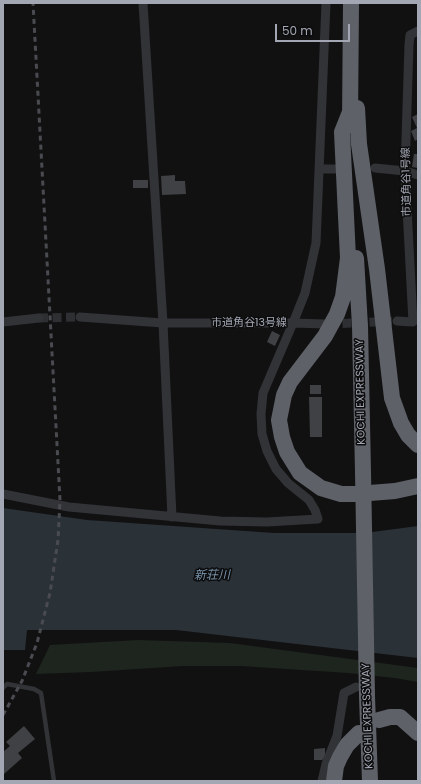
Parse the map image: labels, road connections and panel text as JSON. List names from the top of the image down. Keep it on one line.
{"streets":{"highway":["KOCHI EXPRESSWAY"],"street":["市道角谷1号線","市道角谷13号線"]},"water":["新荘川"],"scale_bar":"50 m"}
